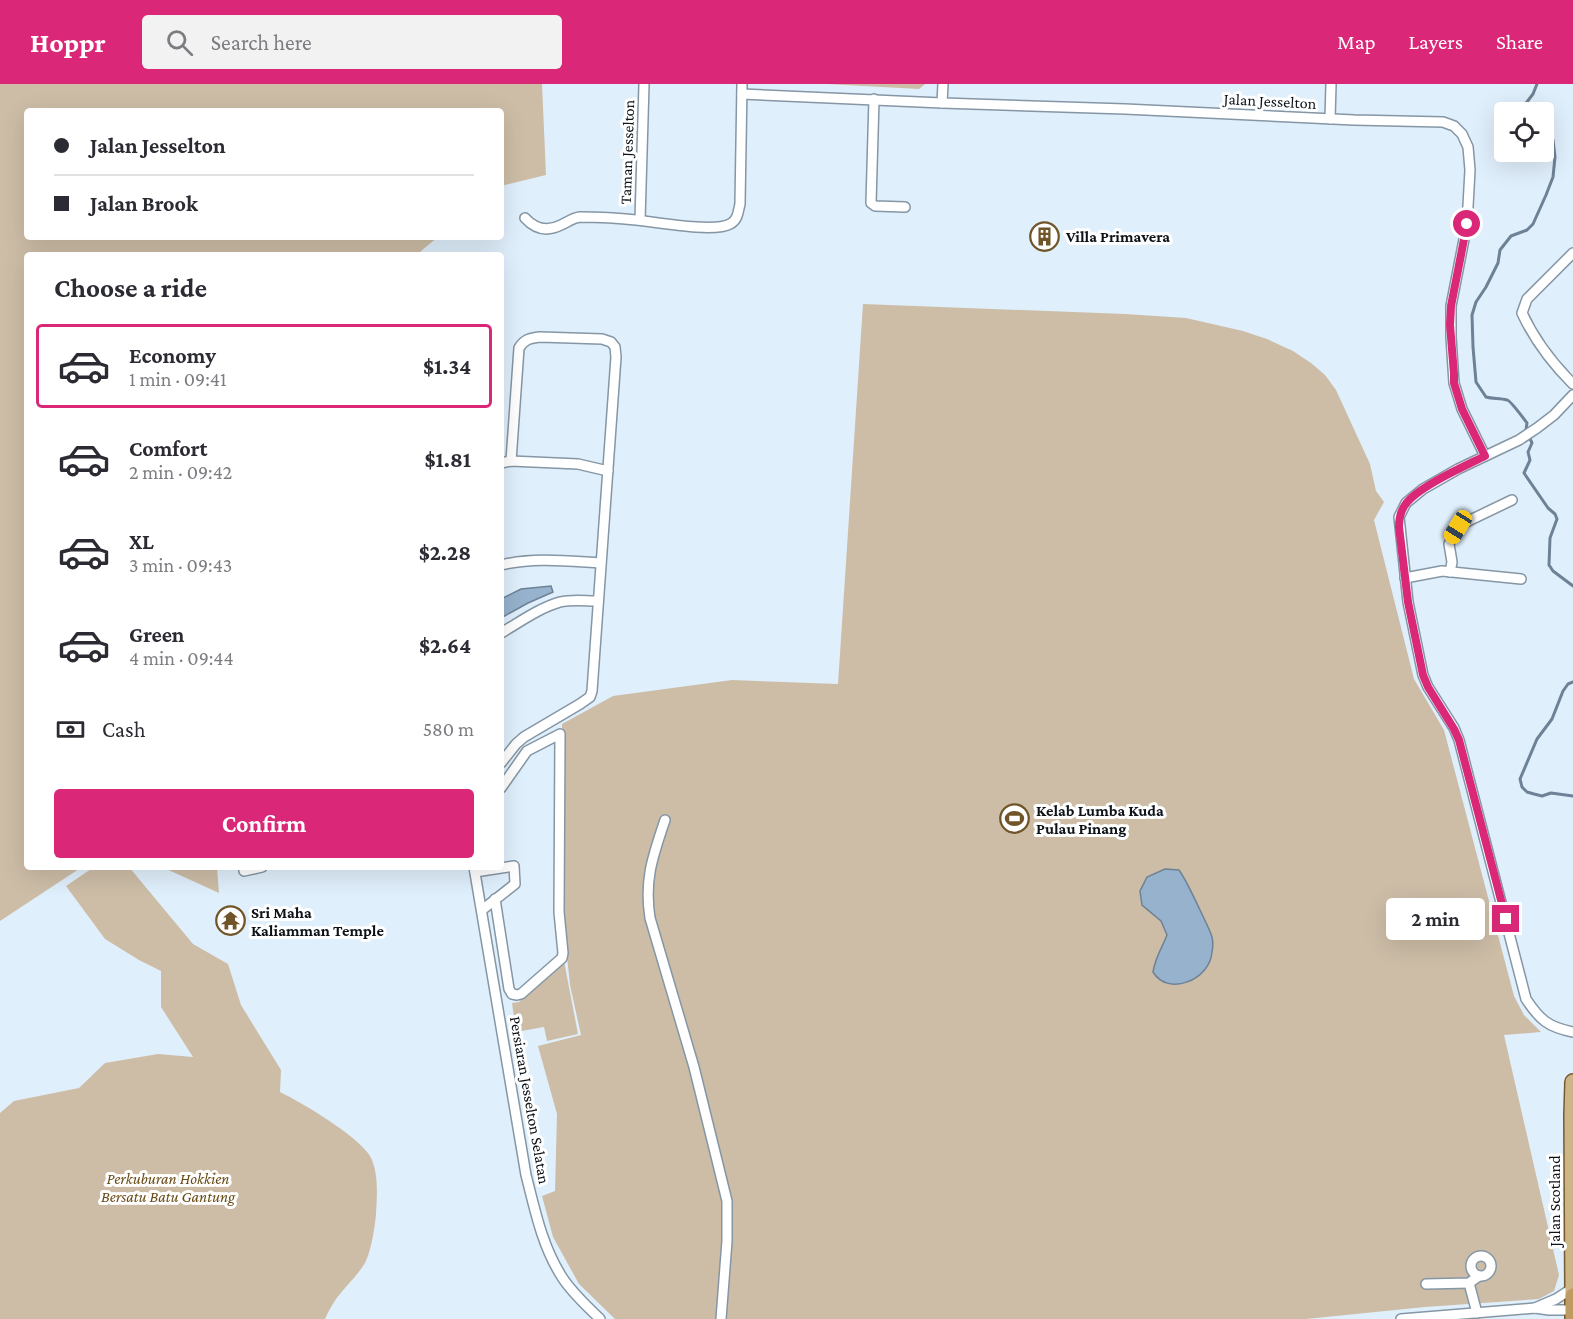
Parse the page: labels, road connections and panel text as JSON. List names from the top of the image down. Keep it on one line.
{"streets":{"highway":["Jalan Scotland"],"street":["Jalan Jesselton","Taman Jesselton","Persiaran Jesselton Selatan"]},"crossings":[["Jalan Jesselton","Taman Jesselton"]],"parks":["Perkuburan Hokkien Bersatu Batu Gantung"],"places":{"building":["Villa Primavera"],"sports":["Kelab Lumba Kuda Pulau Pinang"],"temple":["Sri Maha Kaliamman Temple"]},"page":{"header":"Hoppr","search":"Search here","nav":["Map","Layers","Share"],"banner":["Jalan Jesselton","Jalan Brook"],"heading":"Choose a ride","list":[{"name":"Economy","note":"1 min · 09:41","value":"$1.34"},{"name":"Comfort","note":"2 min · 09:42","value":"$1.81"},{"name":"XL","note":"3 min · 09:43","value":"$2.28"},{"name":"Green","note":"4 min · 09:44","value":"$2.64"}],"pay":["Cash","580 m"],"buttons":"Confirm","bubble":"2 min"}}
